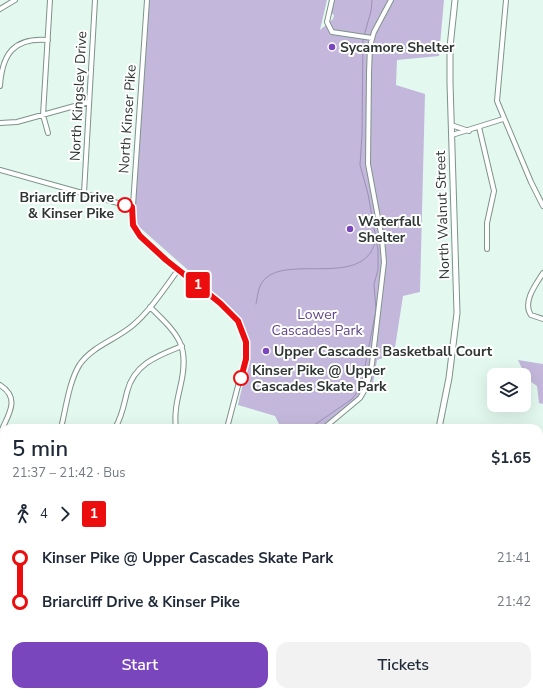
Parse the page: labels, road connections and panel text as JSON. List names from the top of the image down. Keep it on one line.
{"streets":{"main road":["North Walnut Street"],"street":["North Kingsley Drive","North Kinser Pike"]},"parks":["Lower Cascades Park"],"places":["Sycamore Shelter","Briarcliff Drive & Kinser Pike","Waterfall Shelter","Upper Cascades Basketball Court","Kinser Pike @ Upper Cascades Skate Park"],"lines":["bus line 1"],"page":{"on_map":"1","heading":["5 min","21:37 – 21:42 · Bus","$1.65"],"legs":["4","1"],"list":[{"name":"Kinser Pike @ Upper Cascades Skate Park","value":"21:41"},{"name":"Briarcliff Drive & Kinser Pike","value":"21:42"}],"buttons":["Start","Tickets"]}}
